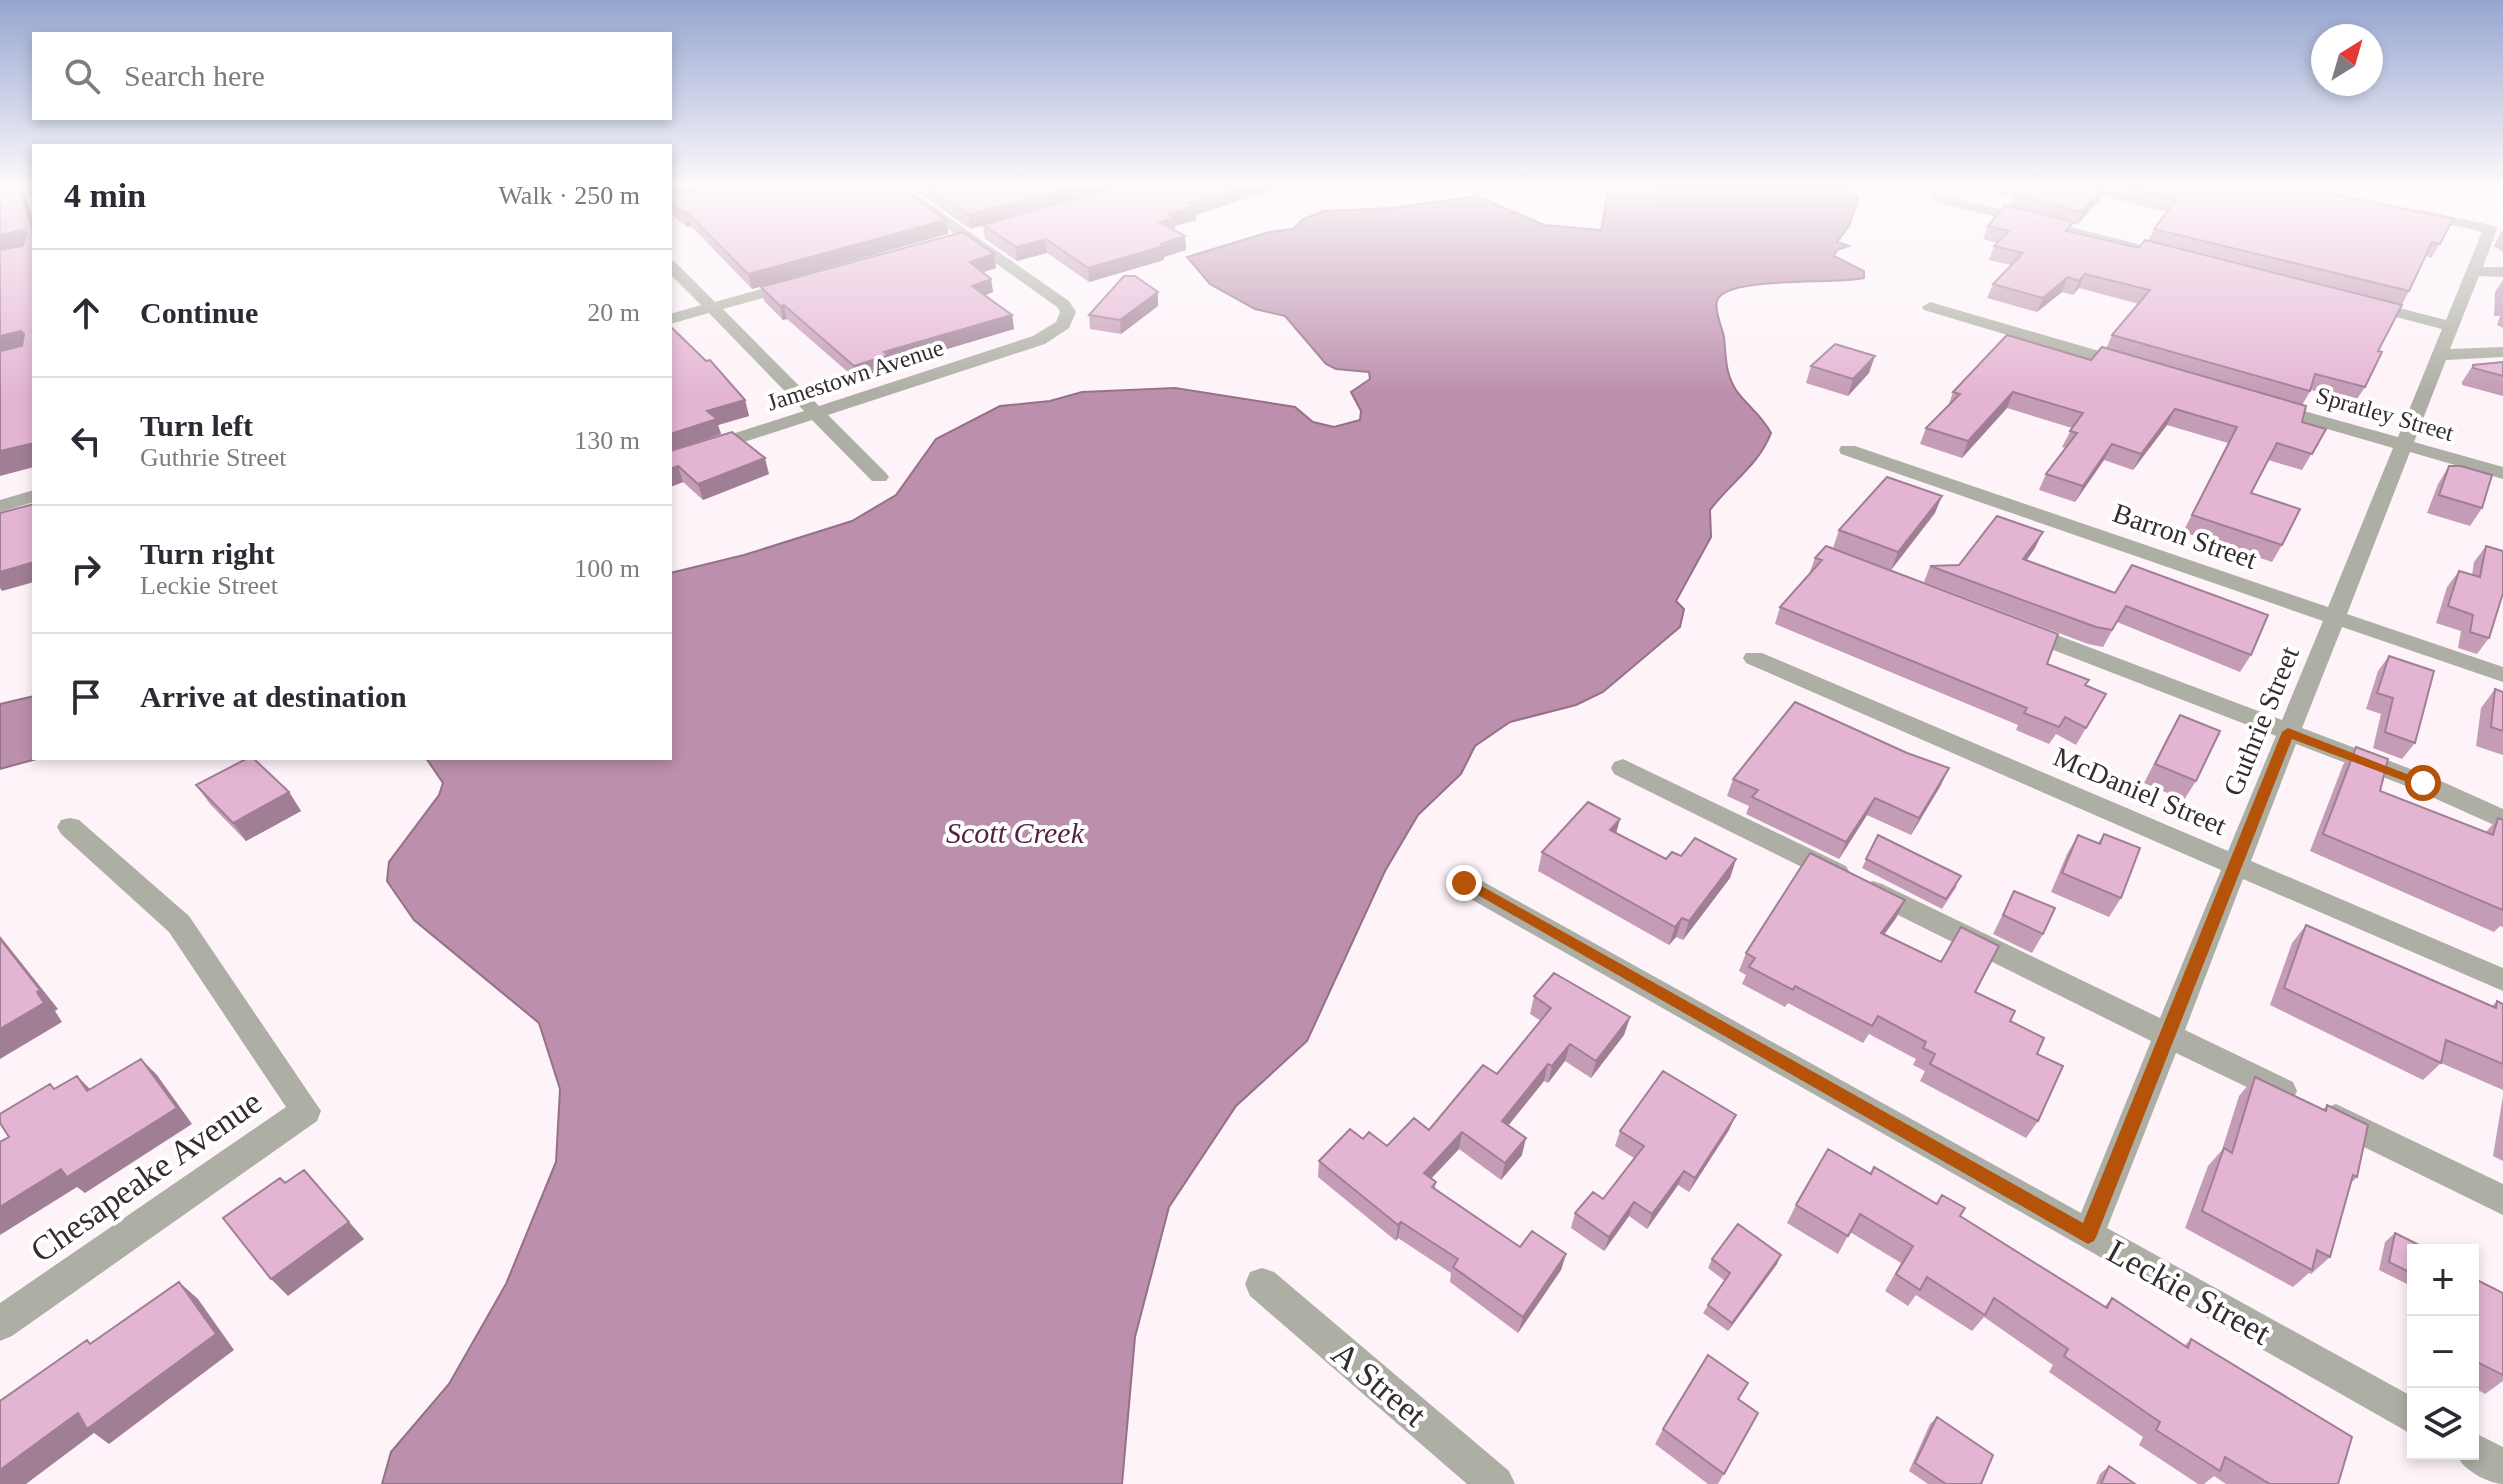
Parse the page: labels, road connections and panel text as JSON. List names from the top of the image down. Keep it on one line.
{"streets":{"street":["Jamestown Avenue","Spratley Street","Barron Street","Guthrie Street","McDaniel Street","Chesapeake Avenue","Leckie Street","A Street"]},"crossings":[["Spratley Street","Guthrie Street"],["Barron Street","Guthrie Street"],["Guthrie Street","McDaniel Street"],["Guthrie Street","Leckie Street"]],"water":["Scott Creek"],"north":"top right","page":{"search":"Search here","heading":["4 min","Walk · 250 m"],"list":[["Continue","20 m"],["Turn left","Guthrie Street","130 m"],["Turn right","Leckie Street","100 m"],"Arrive at destination"],"map_buttons":["+","−"]}}
